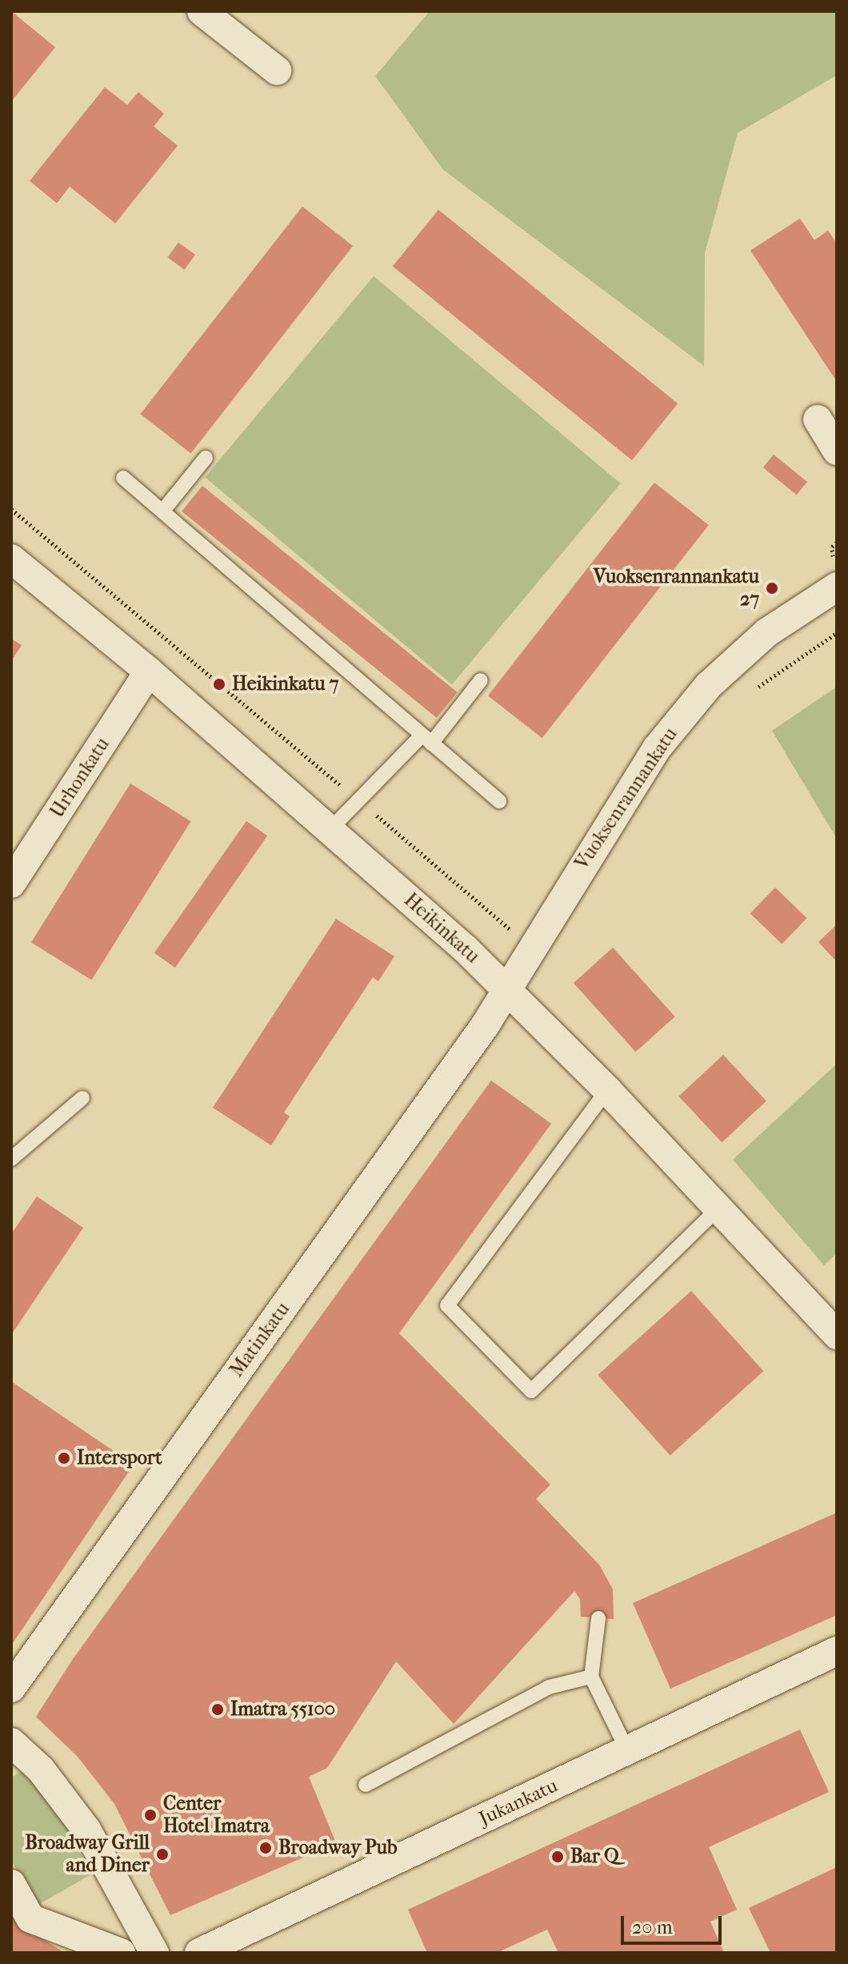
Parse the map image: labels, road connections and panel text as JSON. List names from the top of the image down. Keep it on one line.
{"streets":{"street":["Urhonkatu","Vuoksenrannankatu","Heikinkatu","Matinkatu","Jukankatu"]},"crossings":[["Urhonkatu","Heikinkatu"],["Vuoksenrannankatu","Heikinkatu"],["Vuoksenrannankatu","Matinkatu"],["Heikinkatu","Matinkatu"]],"places":["Vuoksenrannankatu 27","Heikinkatu 7","Intersport","Imatra 55100","Center Hotel Imatra","Broadway Pub","Broadway Grill and Diner","Bar Q"],"scale_bar":"20 m"}
